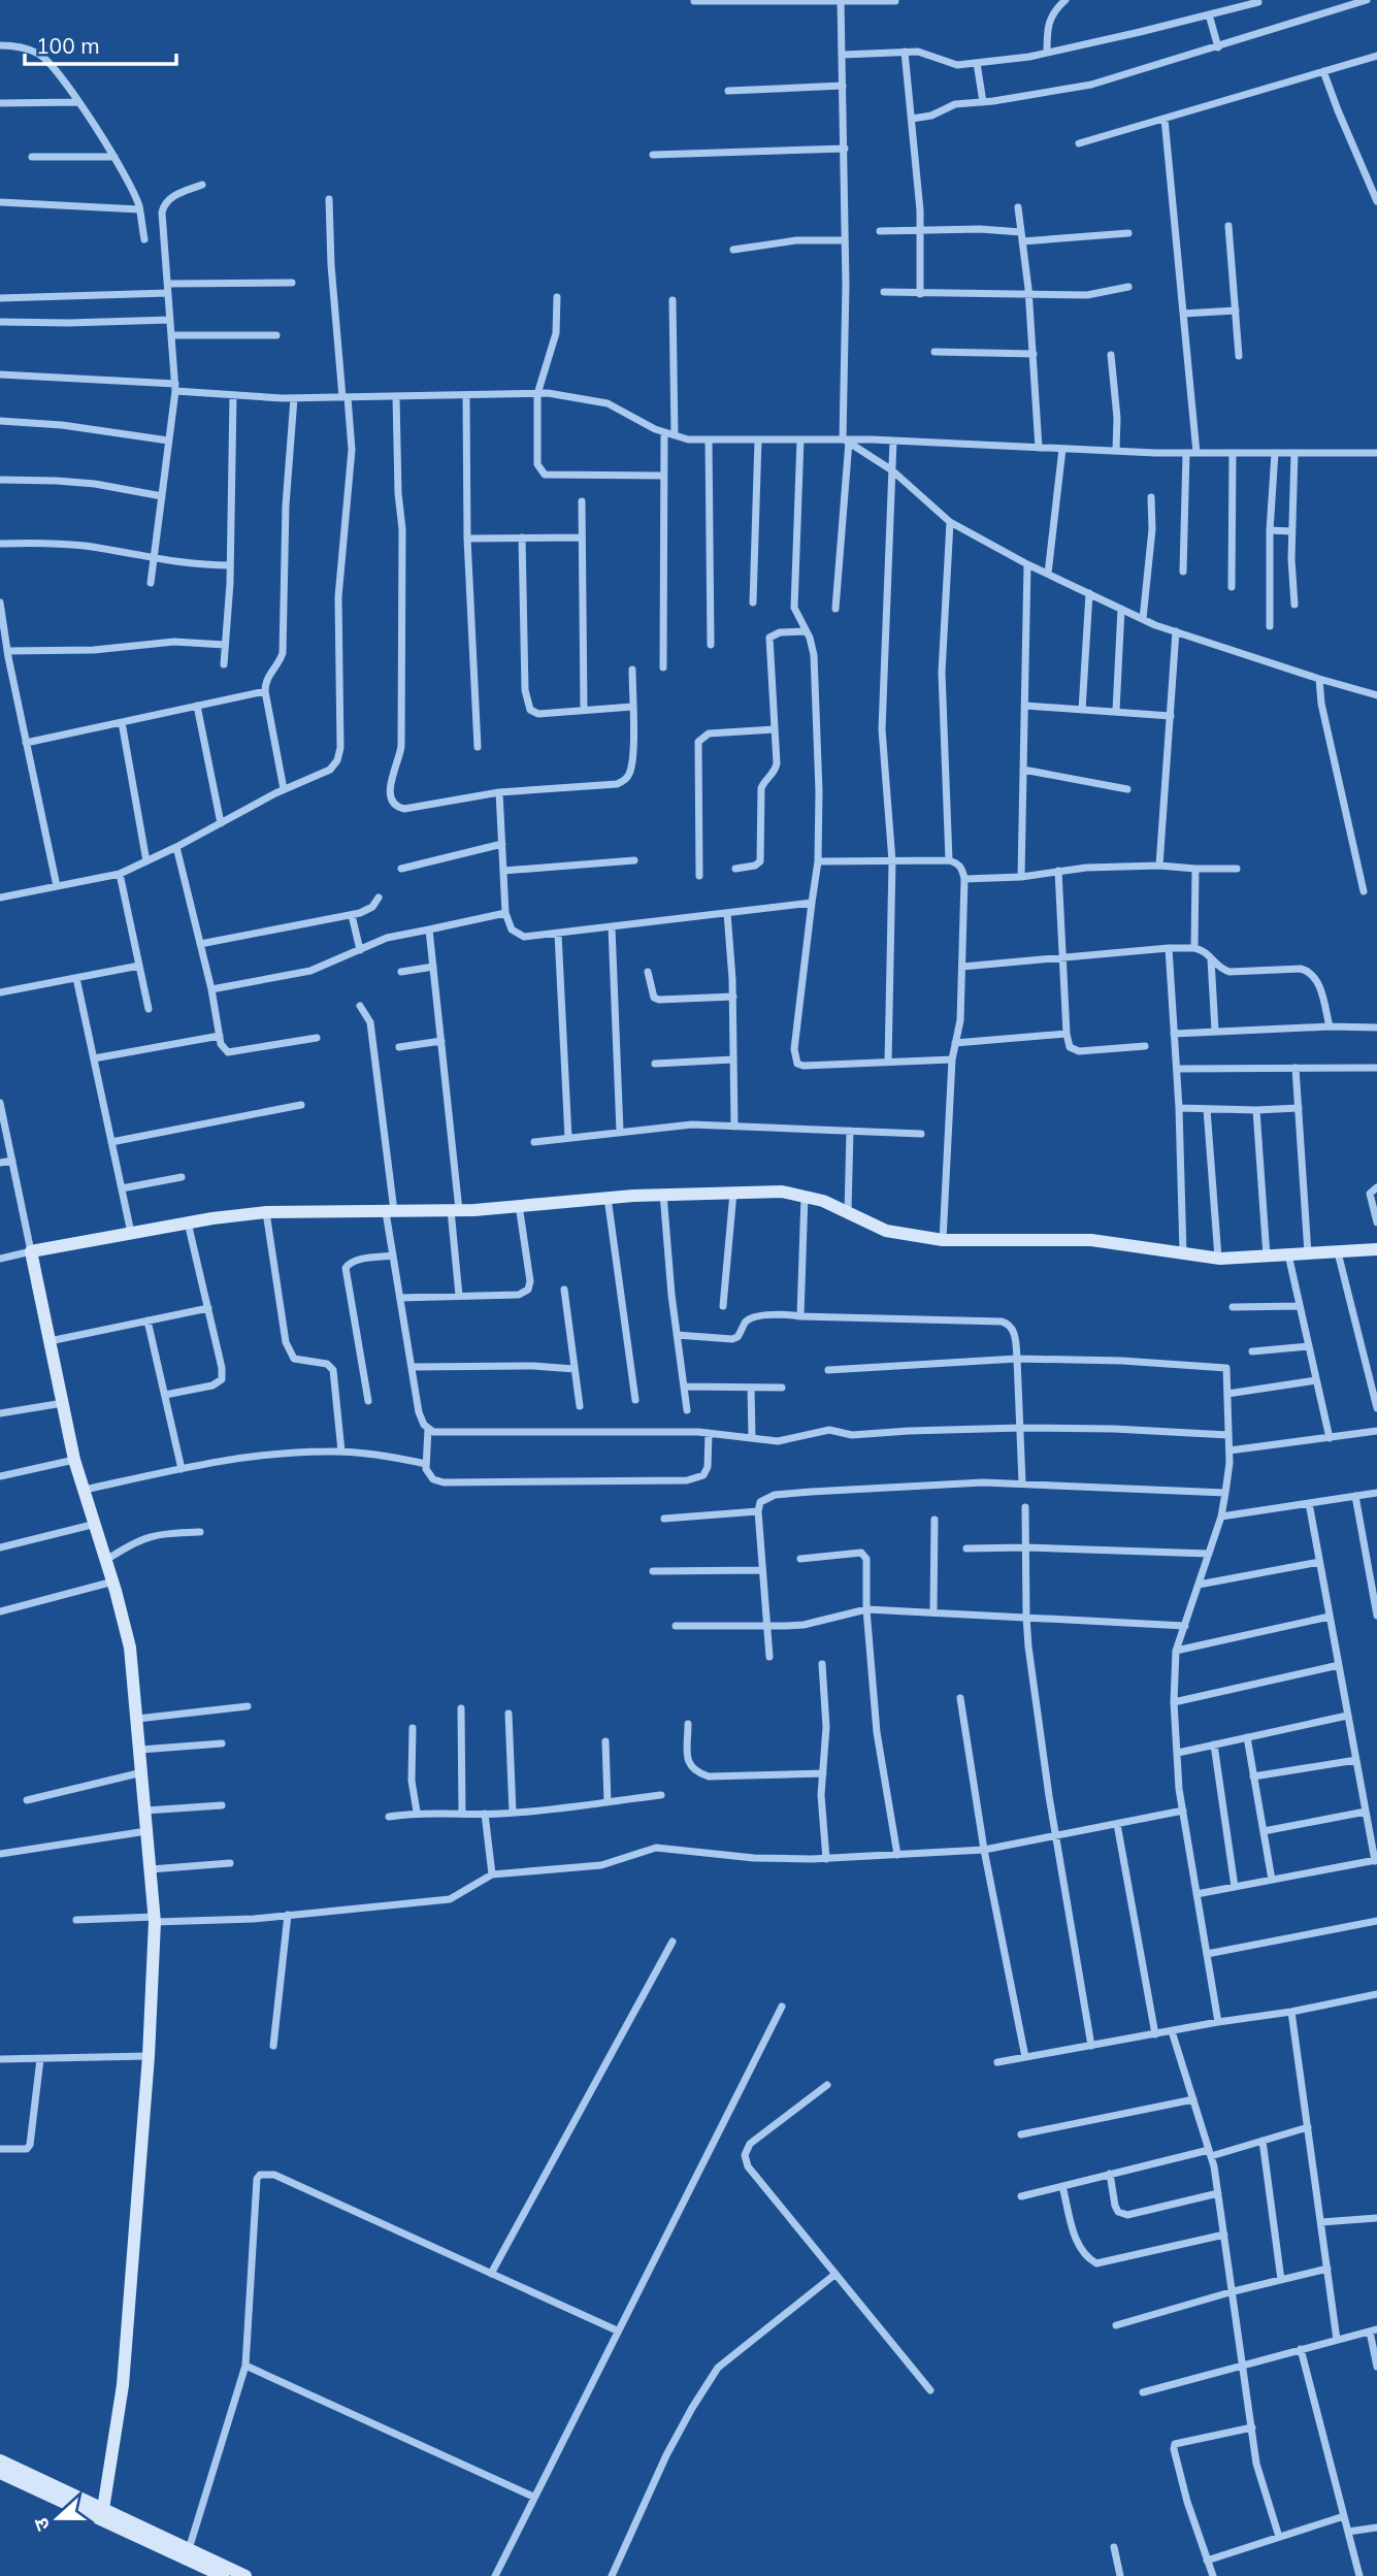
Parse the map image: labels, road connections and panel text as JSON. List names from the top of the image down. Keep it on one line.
{"scale_bar":"100 m","north":"left"}
